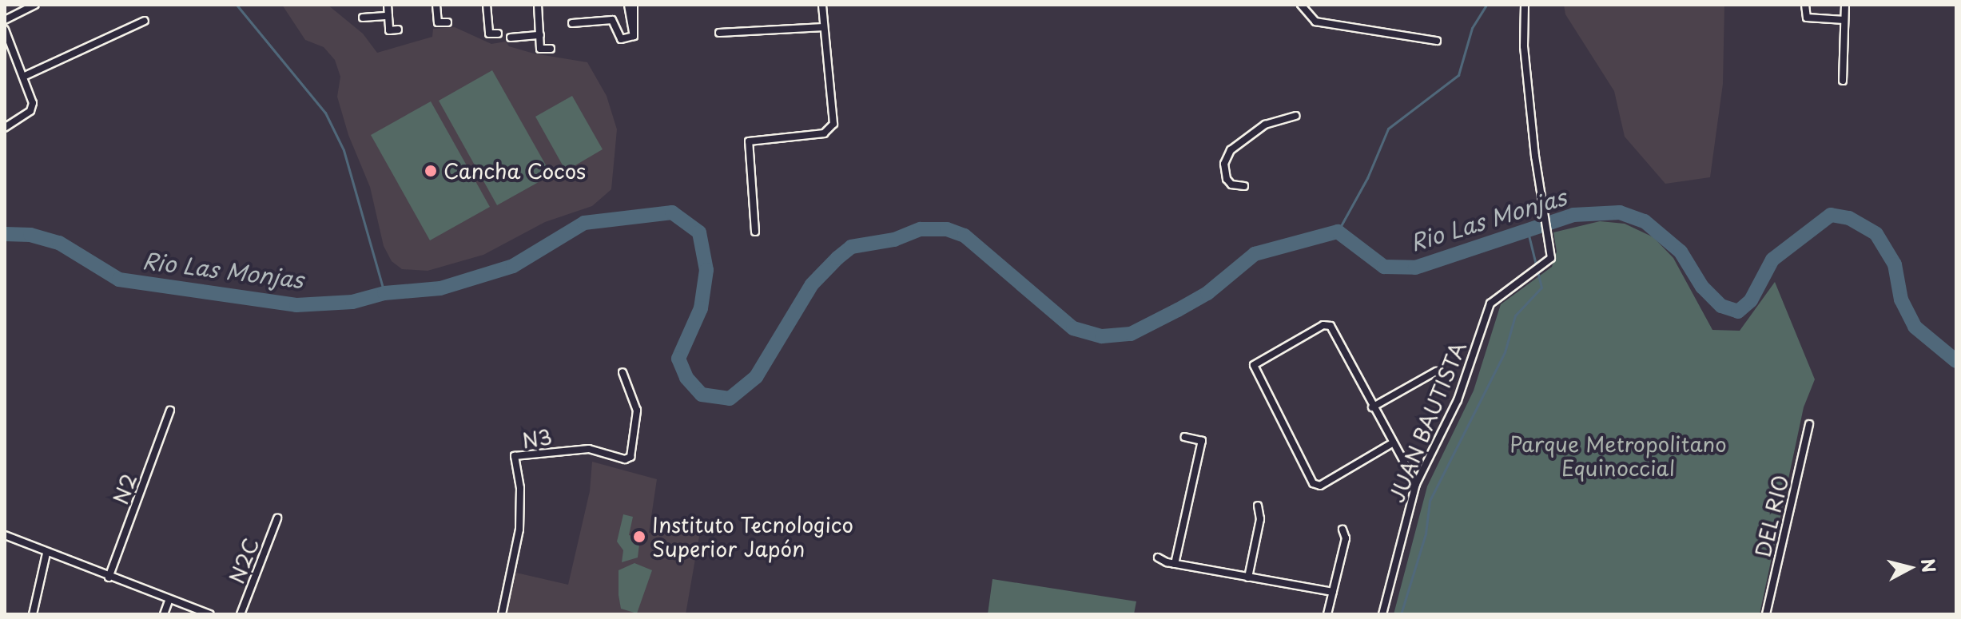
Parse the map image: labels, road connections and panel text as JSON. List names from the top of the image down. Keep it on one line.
{"streets":{"street":["JUAN BAUTISTA","N3","N2","DEL RIO","N2C"]},"water":["Rio Las Monjas"],"parks":["Parque Metropolitano Equinoccial"],"places":["Cancha Cocos","Instituto Tecnologico Superior Japón"],"north":"right"}
